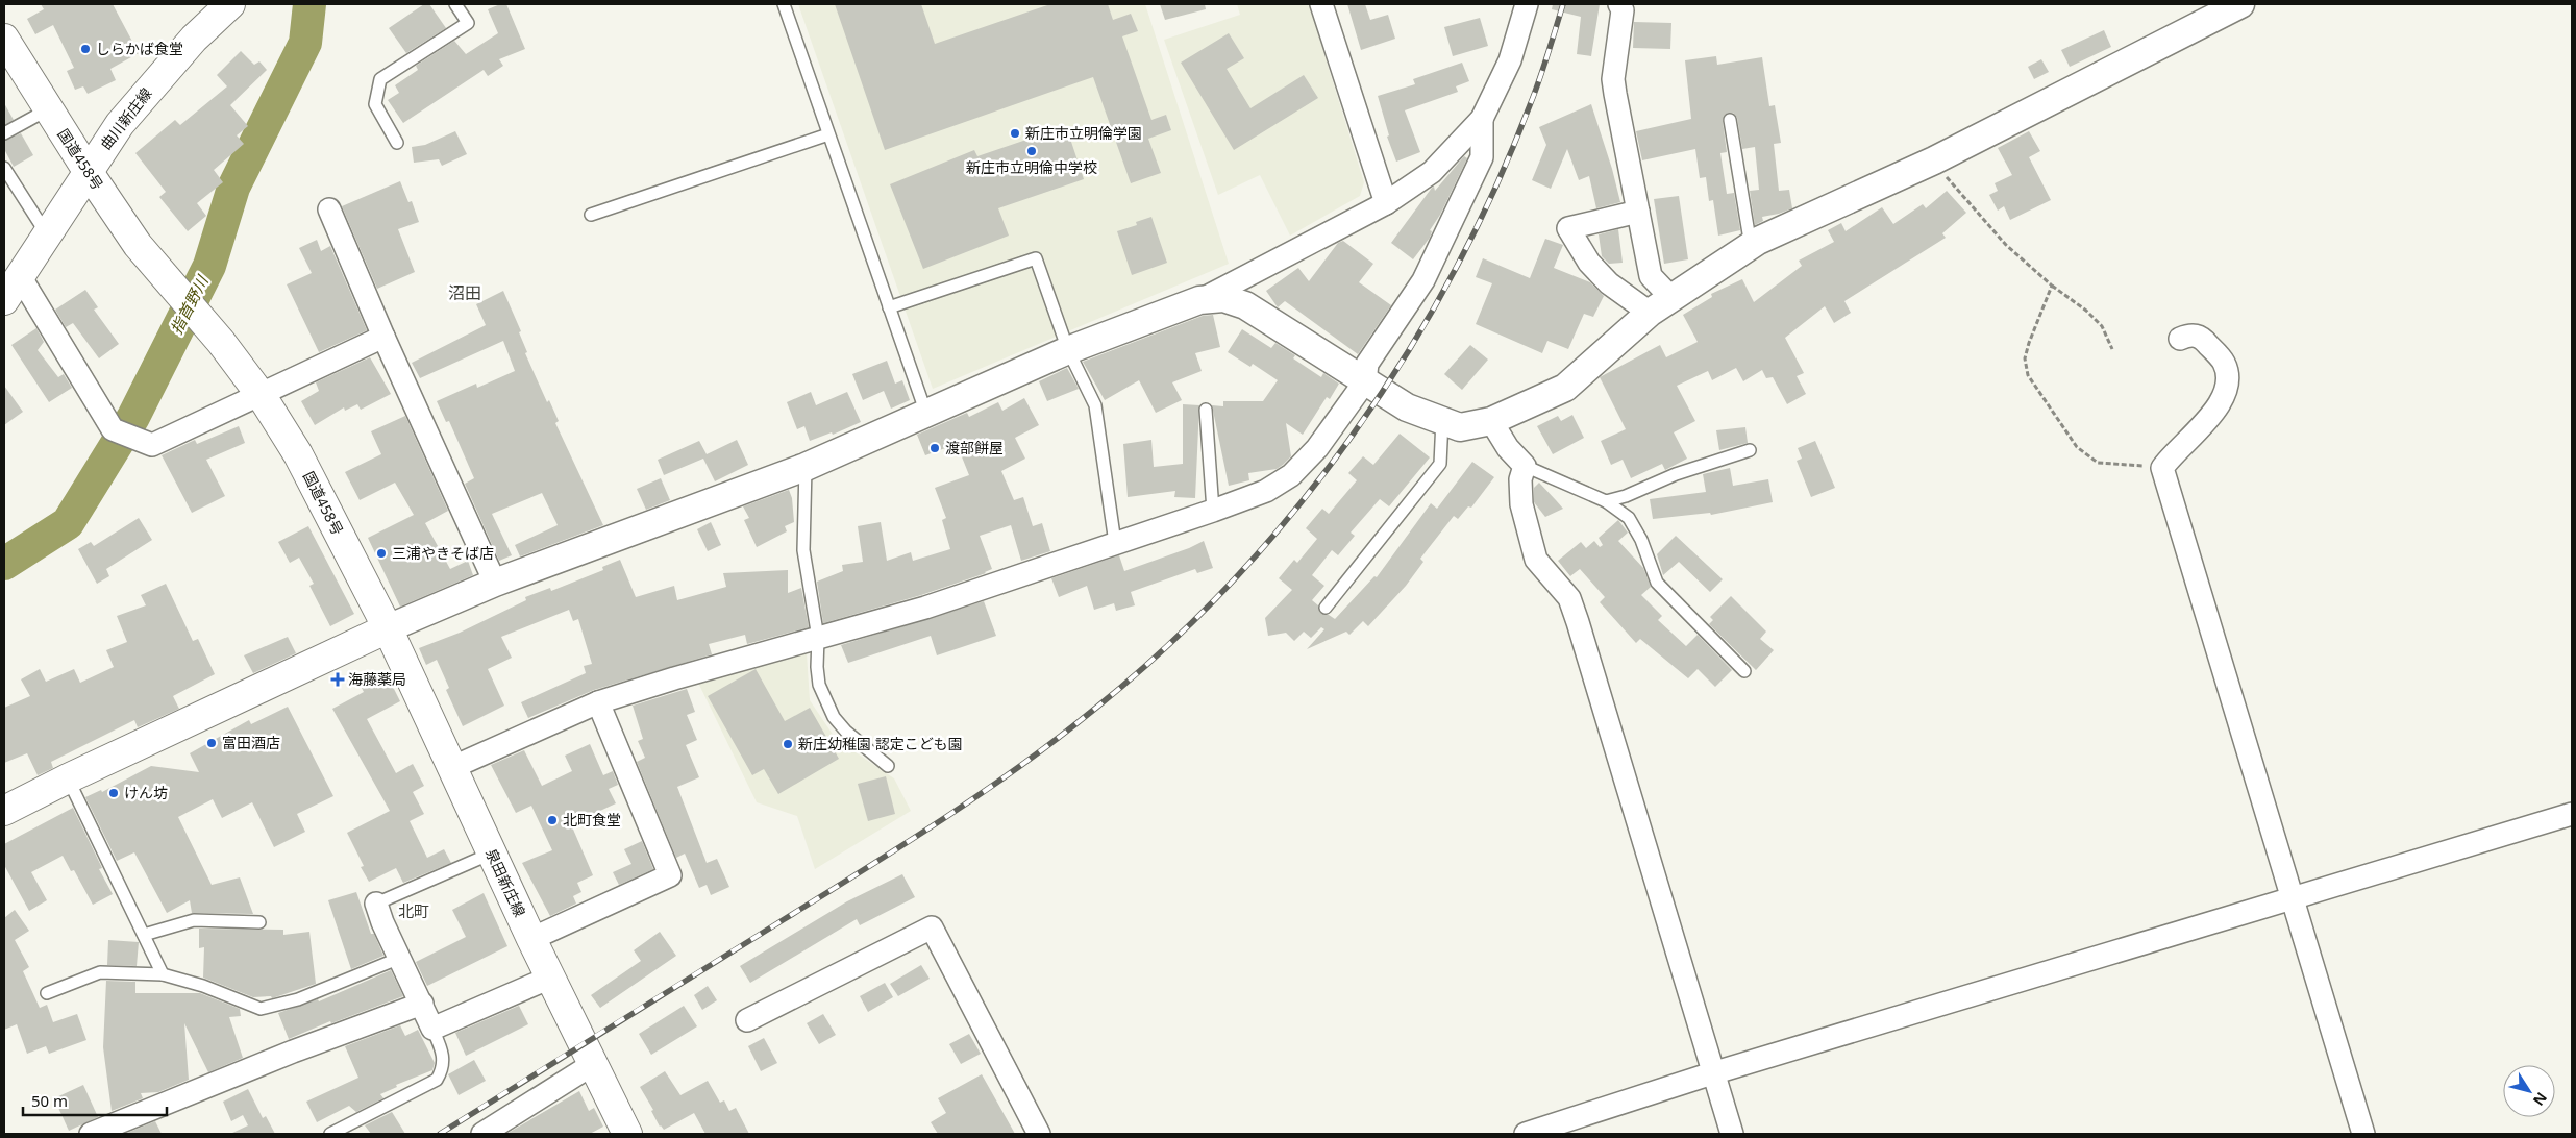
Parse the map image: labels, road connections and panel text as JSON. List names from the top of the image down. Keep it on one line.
{"streets":{"main road":["曲川新庄線","国道458号","泉田新庄線"]},"crossings":[["曲川新庄線","国道458号"],["国道458号","泉田新庄線"]],"districts":["沼田","北町"],"water":["指首野川"],"places":{"other":["しらかば食堂","新庄市立明倫学園","新庄市立明倫中学校","渡部餅屋","三浦やきそば店","富田酒店","新庄幼稚園 認定こども園","けん坊","北町食堂"],"health":["海藤薬局"]},"scale_bar":"50 m","north":"bottom right"}
